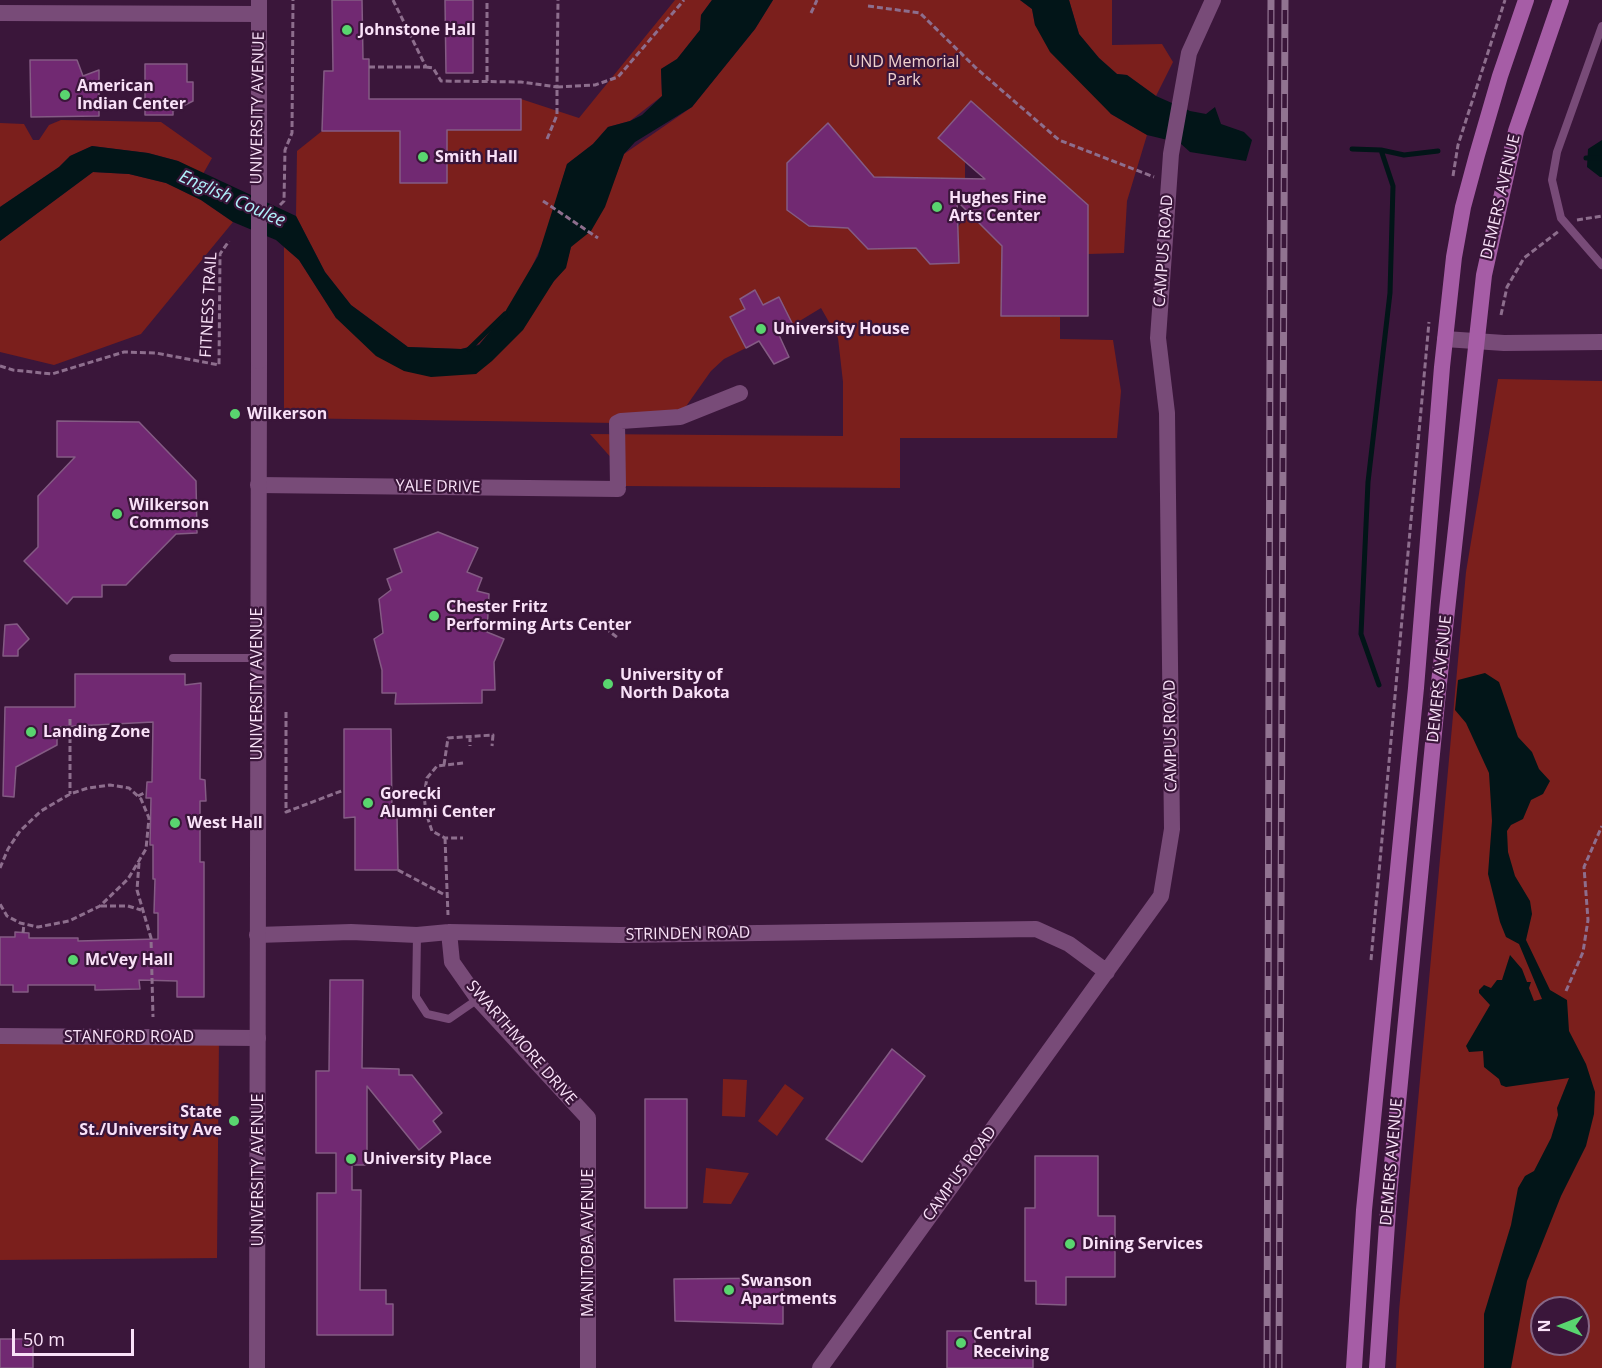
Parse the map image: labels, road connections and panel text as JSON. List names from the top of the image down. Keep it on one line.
{"streets":{"main road":["DEMERS AVENUE"],"street":["UNIVERSITY AVENUE","CAMPUS ROAD","YALE DRIVE","STRINDEN ROAD","STANFORD ROAD","SWARTHMORE DRIVE","MANITOBA AVENUE"],"path":["FITNESS TRAIL"]},"crossings":[["UNIVERSITY AVENUE","YALE DRIVE"],["UNIVERSITY AVENUE","STRINDEN ROAD"],["UNIVERSITY AVENUE","STANFORD ROAD"],["CAMPUS ROAD","STRINDEN ROAD"],["STRINDEN ROAD","SWARTHMORE DRIVE"],["SWARTHMORE DRIVE","MANITOBA AVENUE"]],"water":["English Coulee"],"parks":["UND Memorial Park"],"places":["Johnstone Hall","American Indian Center","Smith Hall","Hughes Fine Arts Center","University House","Wilkerson","Wilkerson Commons","Chester Fritz Performing Arts Center","University of North Dakota","Landing Zone","Gorecki Alumni Center","West Hall","McVey Hall","State St./University Ave","University Place","Dining Services","Swanson Apartments","Central Receiving"],"scale_bar":"50 m","north":"left"}
